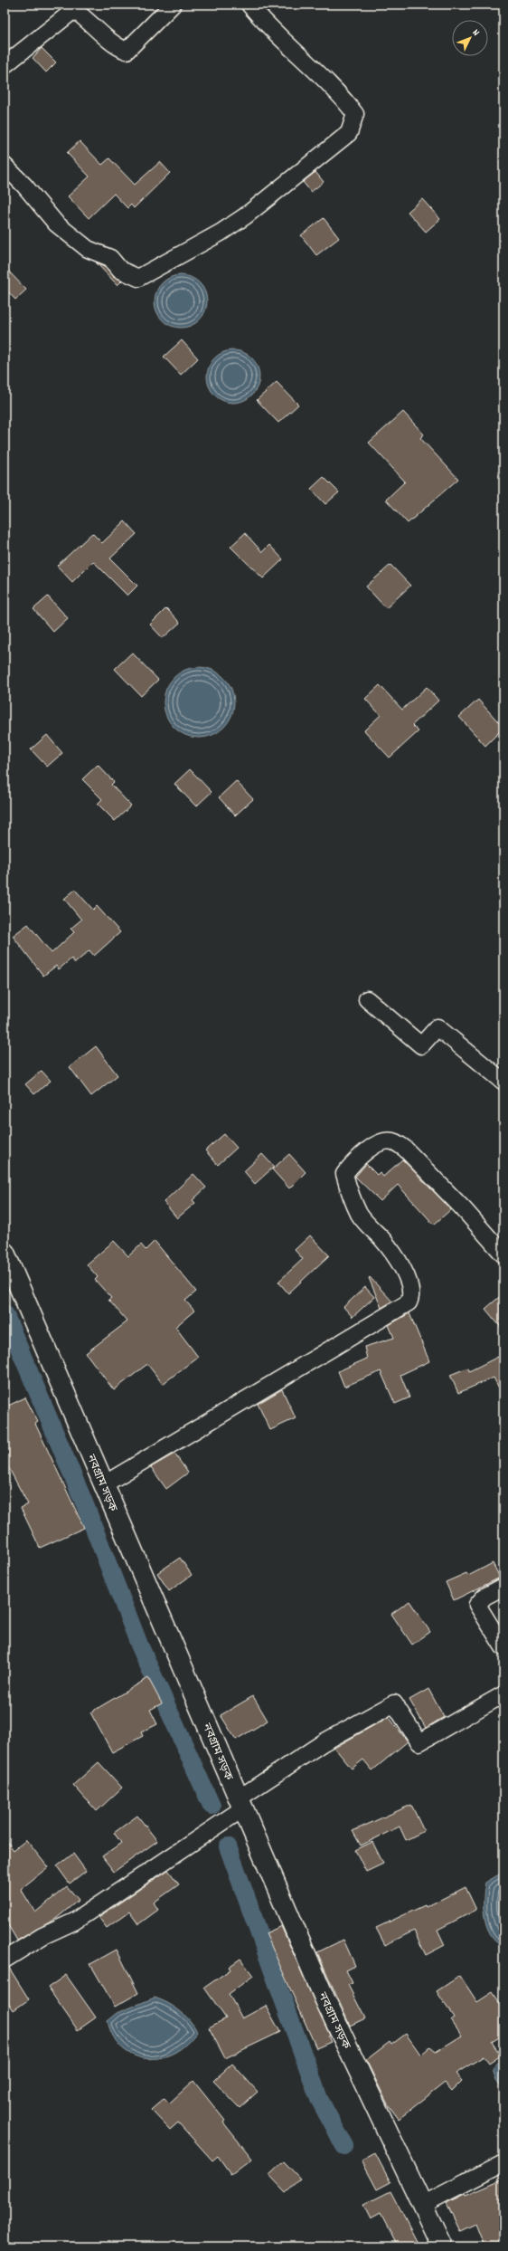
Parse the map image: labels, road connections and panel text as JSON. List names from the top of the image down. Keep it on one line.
{"streets":{"main road":["নবগ্রাম সড়ক"]},"north":"top right"}
